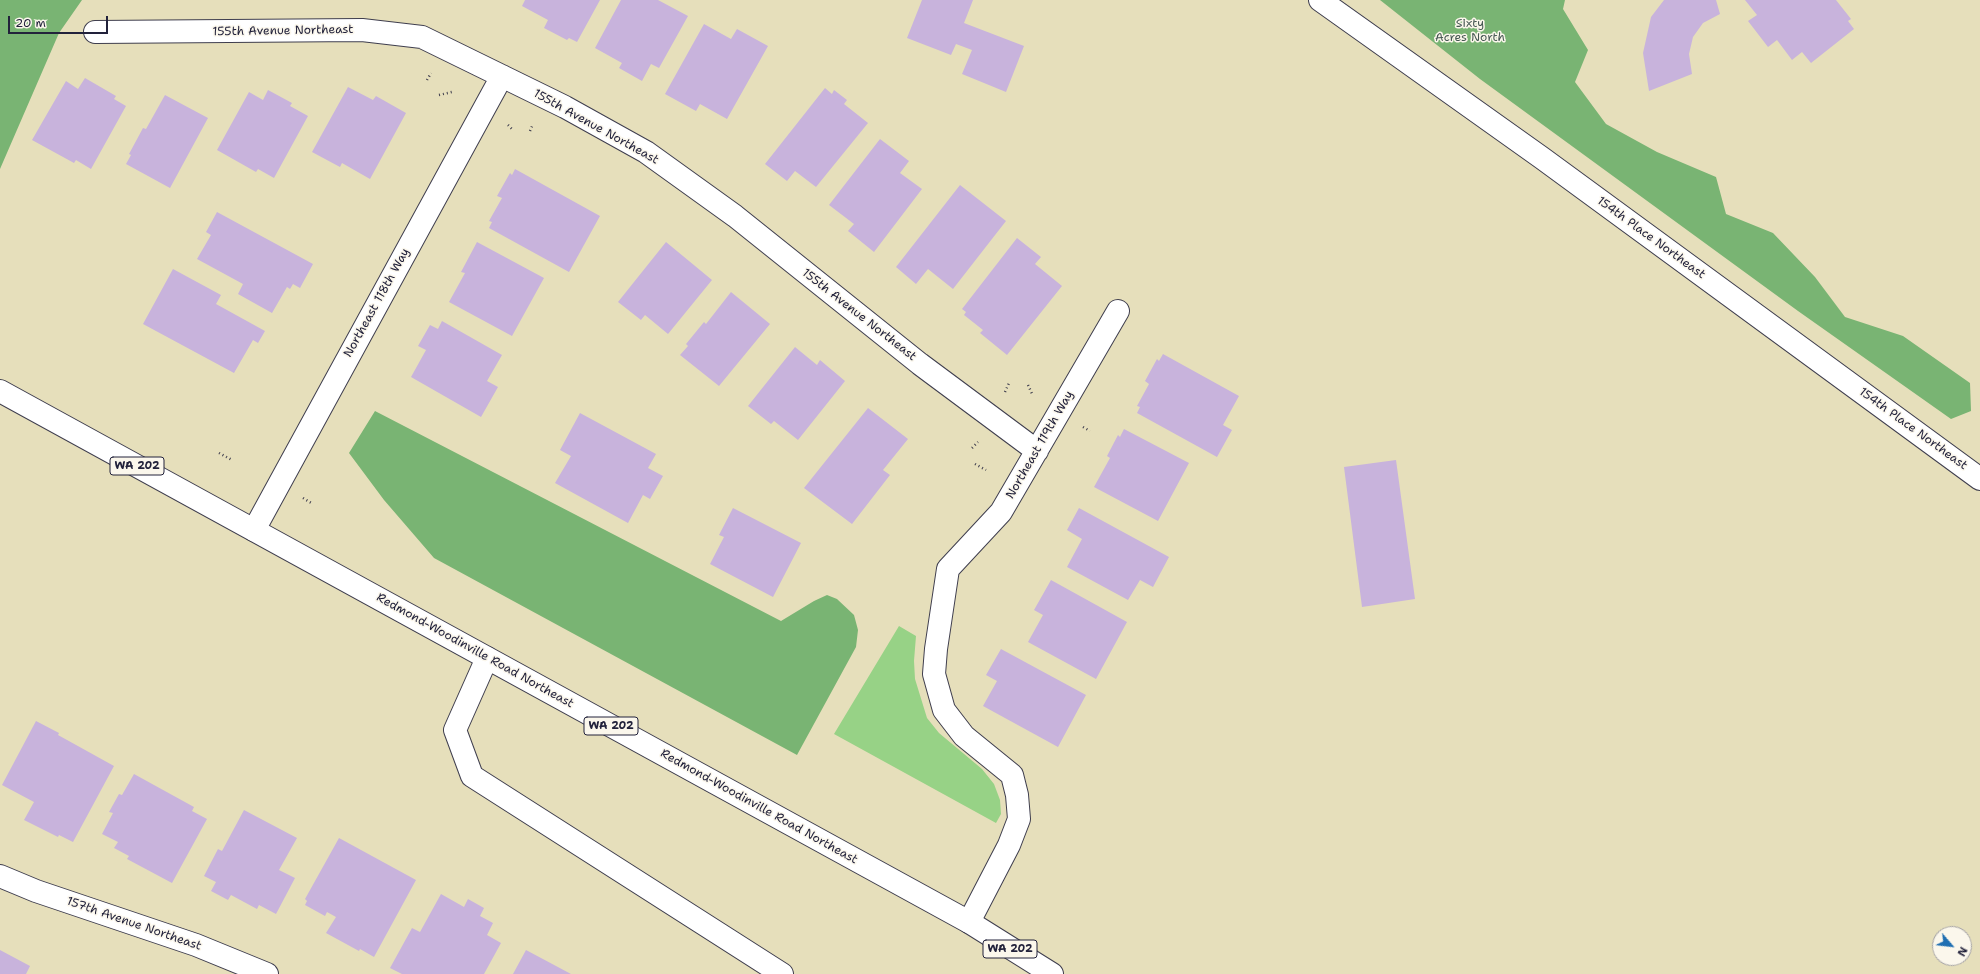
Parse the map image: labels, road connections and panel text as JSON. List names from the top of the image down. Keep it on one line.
{"streets":{"street":["155th Avenue Northeast","154th Place Northeast","Northeast 118th Way","Northeast 119th Way","WA 202","Redmond-Woodinville Road Northeast","157th Avenue Northeast"]},"crossings":[["155th Avenue Northeast","Northeast 118th Way"],["155th Avenue Northeast","Northeast 119th Way"],["Northeast 118th Way","Redmond-Woodinville Road Northeast"],["Northeast 119th Way","Redmond-Woodinville Road Northeast"]],"parks":["Sixty Acres North"],"scale_bar":"20 m","north":"bottom right"}
